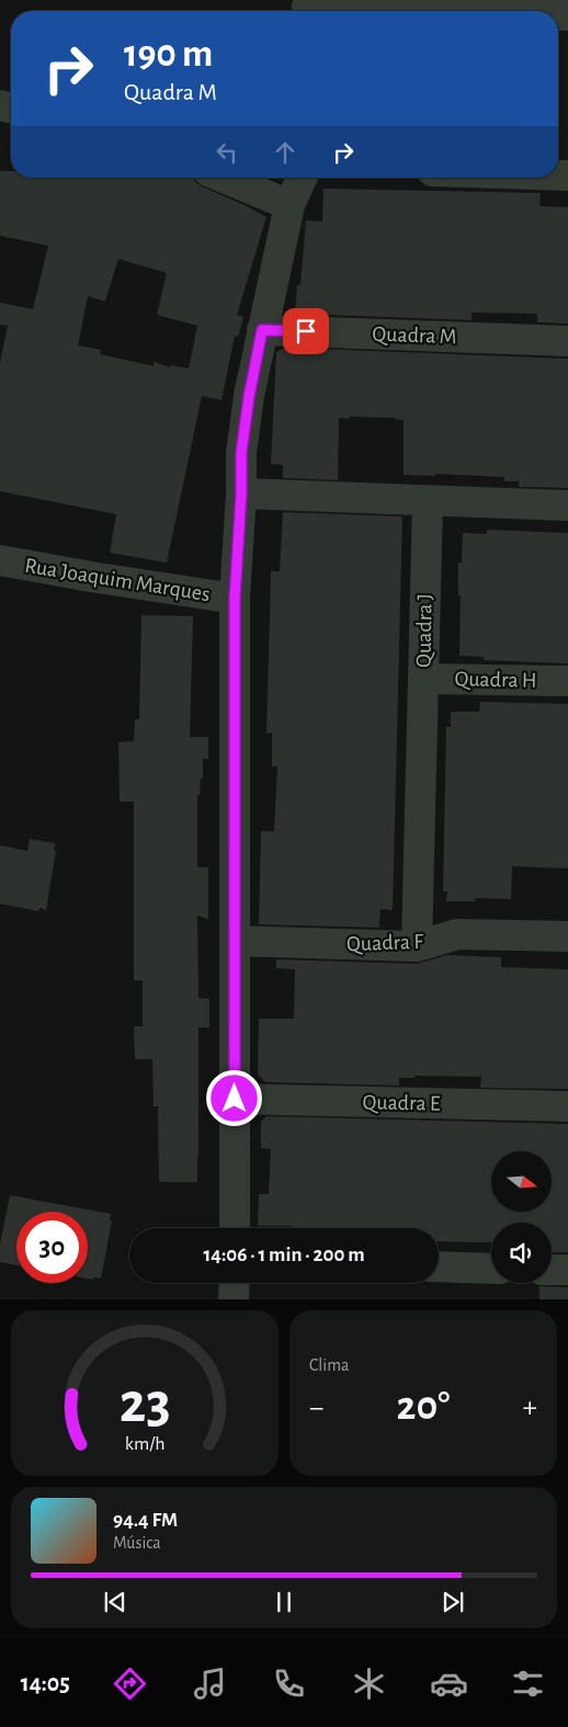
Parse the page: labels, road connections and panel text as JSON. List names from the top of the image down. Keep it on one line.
{"streets":{"street":["Quadra M","Rua Joaquim Marques","Quadra J","Quadra H","Quadra F","Quadra E"]},"crossings":[["Quadra J","Quadra H"],["Quadra J","Quadra F"]],"north":"right","page":{"turn":["190 m","Quadra M"],"limit":"30","trip":"14:06 · 1 min · 200 m","tile":"Clima","heat":["−","20°","+"],"song":["94.4 FM","Música"],"tabs":"14:05","gauge":["23","km/h"]}}
